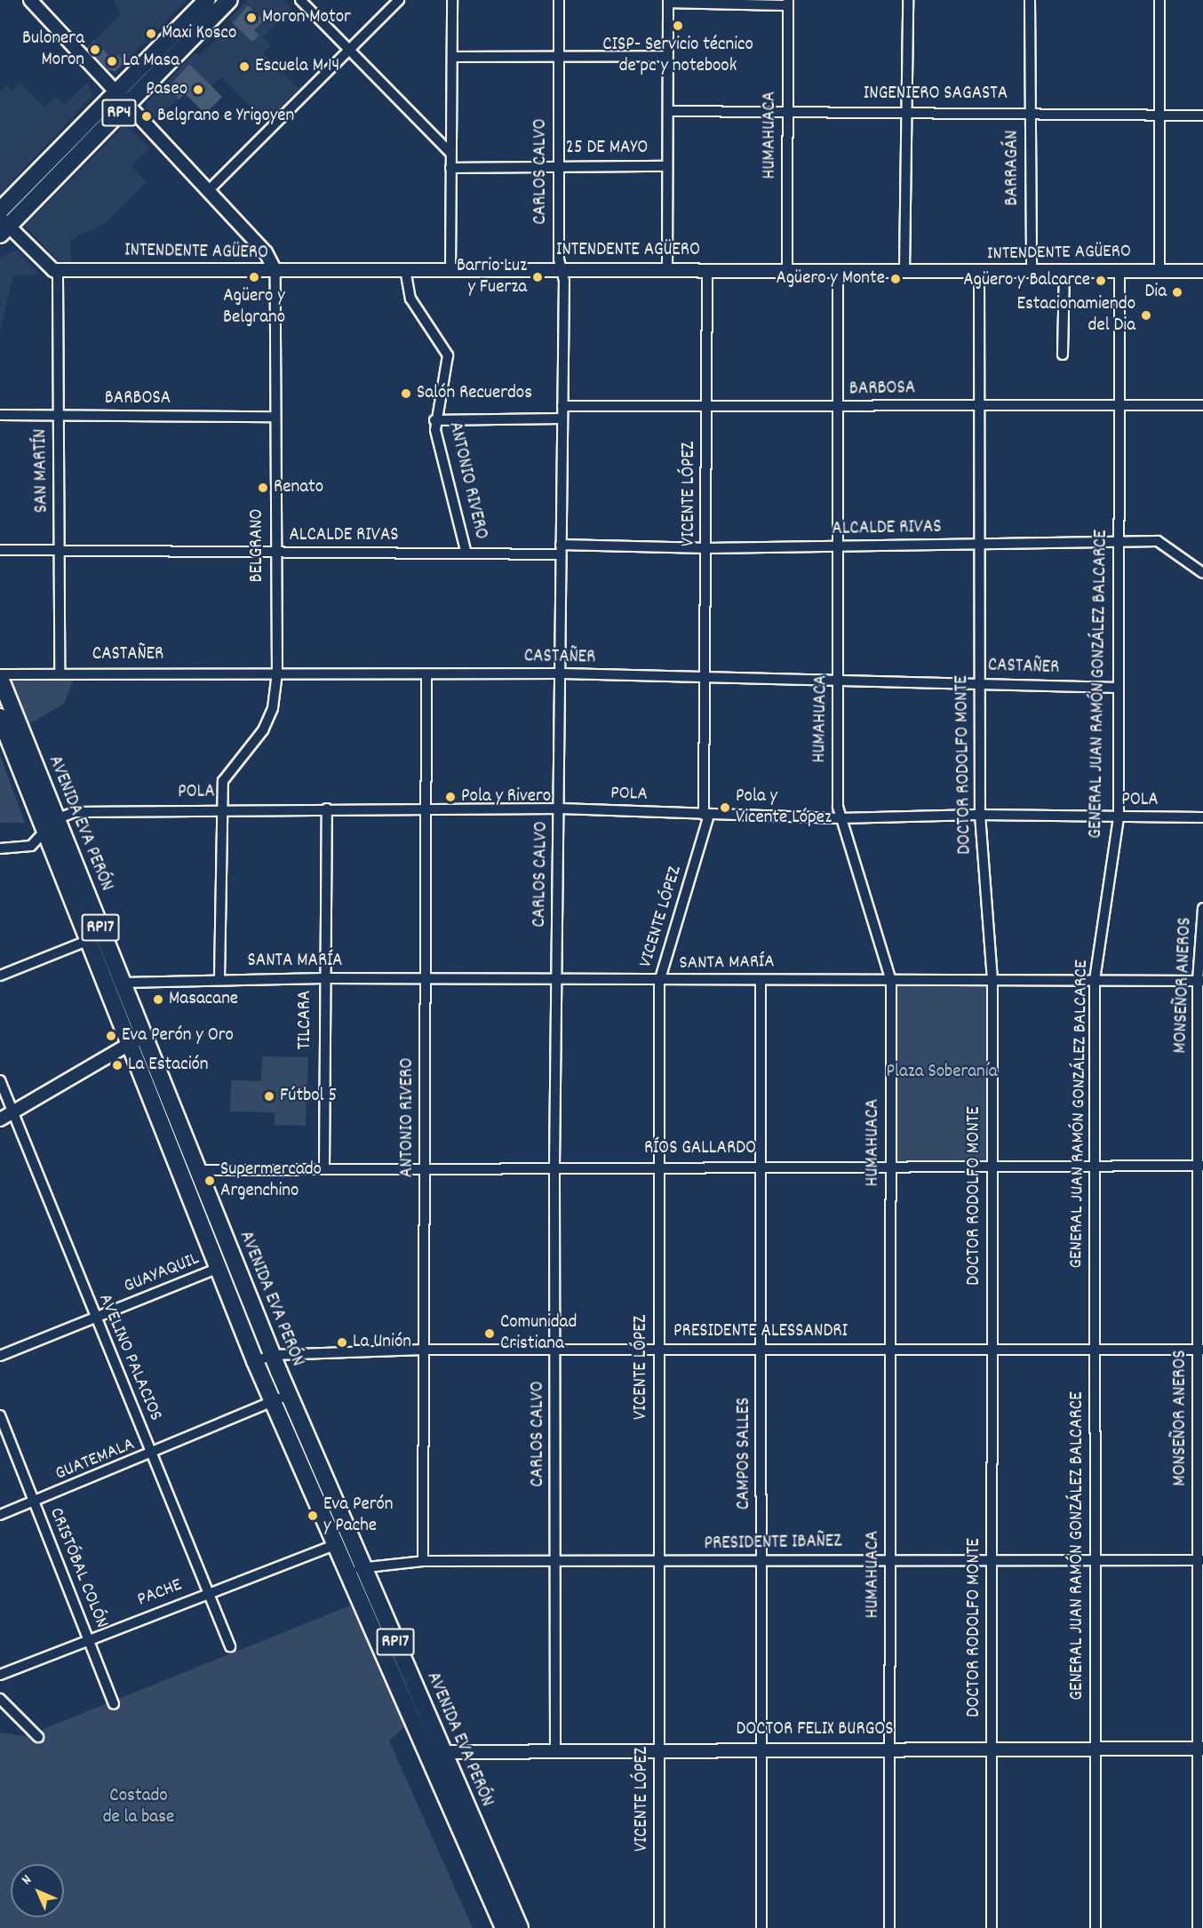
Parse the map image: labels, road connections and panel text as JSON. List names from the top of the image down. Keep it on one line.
{"streets":{"main road":["RP4","AVENIDA EVA PERÓN","RP17"],"street":["INGENIERO SAGASTA","HUMAHUACA","25 DE MAYO","BARRAGÁN","CARLOS CALVO","INTENDENTE AGÜERO","BARBOSA","SAN MARTÍN","ANTONIO RIVERO","VICENTE LÓPEZ","ALCALDE RIVAS","BELGRANO","CASTAÑER","GENERAL JUAN RAMÓN GONZÁLEZ BALCARCE","DOCTOR RODOLFO MONTE","POLA","SANTA MARÍA","MONSEÑOR ANEROS","TILCARA","RÍOS GALLARDO","GUAYAQUIL","PRESIDENTE ALESSANDRI","AVELINO PALACIOS","CAMPOS SALLES","GUATEMALA","PRESIDENTE IBAÑEZ","CRISTÓBAL COLÓN","PACHE","DOCTOR FELIX BURGOS"]},"crossings":[["INGENIERO SAGASTA","HUMAHUACA"],["INGENIERO SAGASTA","BARRAGÁN"],["RP4","BELGRANO"],["HUMAHUACA","INTENDENTE AGÜERO"],["HUMAHUACA","BARBOSA"],["HUMAHUACA","ALCALDE RIVAS"],["HUMAHUACA","CASTAÑER"],["HUMAHUACA","POLA"],["HUMAHUACA","SANTA MARÍA"],["HUMAHUACA","RÍOS GALLARDO"],["HUMAHUACA","PRESIDENTE ALESSANDRI"],["HUMAHUACA","PRESIDENTE IBAÑEZ"],["HUMAHUACA","DOCTOR FELIX BURGOS"],["25 DE MAYO","CARLOS CALVO"],["BARRAGÁN","INTENDENTE AGÜERO"],["CARLOS CALVO","INTENDENTE AGÜERO"],["CARLOS CALVO","BARBOSA"],["CARLOS CALVO","ALCALDE RIVAS"],["CARLOS CALVO","CASTAÑER"],["CARLOS CALVO","POLA"],["CARLOS CALVO","SANTA MARÍA"],["CARLOS CALVO","RÍOS GALLARDO"],["CARLOS CALVO","PRESIDENTE ALESSANDRI"],["CARLOS CALVO","PRESIDENTE IBAÑEZ"],["CARLOS CALVO","DOCTOR FELIX BURGOS"],["INTENDENTE AGÜERO","SAN MARTÍN"],["INTENDENTE AGÜERO","ANTONIO RIVERO"],["INTENDENTE AGÜERO","VICENTE LÓPEZ"],["INTENDENTE AGÜERO","BELGRANO"],["INTENDENTE AGÜERO","GENERAL JUAN RAMÓN GONZÁLEZ BALCARCE"],["INTENDENTE AGÜERO","DOCTOR RODOLFO MONTE"],["BARBOSA","SAN MARTÍN"],["BARBOSA","VICENTE LÓPEZ"],["BARBOSA","BELGRANO"],["BARBOSA","GENERAL JUAN RAMÓN GONZÁLEZ BALCARCE"],["BARBOSA","DOCTOR RODOLFO MONTE"],["SAN MARTÍN","ALCALDE RIVAS"],["SAN MARTÍN","CASTAÑER"],["ANTONIO RIVERO","ALCALDE RIVAS"],["ANTONIO RIVERO","CASTAÑER"],["ANTONIO RIVERO","POLA"],["ANTONIO RIVERO","SANTA MARÍA"],["ANTONIO RIVERO","RÍOS GALLARDO"],["ANTONIO RIVERO","PRESIDENTE ALESSANDRI"],["ANTONIO RIVERO","PRESIDENTE IBAÑEZ"],["VICENTE LÓPEZ","ALCALDE RIVAS"],["VICENTE LÓPEZ","CASTAÑER"],["VICENTE LÓPEZ","POLA"],["VICENTE LÓPEZ","SANTA MARÍA"],["VICENTE LÓPEZ","RÍOS GALLARDO"],["VICENTE LÓPEZ","PRESIDENTE ALESSANDRI"],["VICENTE LÓPEZ","PRESIDENTE IBAÑEZ"],["VICENTE LÓPEZ","DOCTOR FELIX BURGOS"],["ALCALDE RIVAS","BELGRANO"],["ALCALDE RIVAS","GENERAL JUAN RAMÓN GONZÁLEZ BALCARCE"],["ALCALDE RIVAS","DOCTOR RODOLFO MONTE"],["BELGRANO","CASTAÑER"],["BELGRANO","POLA"],["BELGRANO","SANTA MARÍA"],["CASTAÑER","GENERAL JUAN RAMÓN GONZÁLEZ BALCARCE"],["CASTAÑER","DOCTOR RODOLFO MONTE"],["GENERAL JUAN RAMÓN GONZÁLEZ BALCARCE","POLA"],["GENERAL JUAN RAMÓN GONZÁLEZ BALCARCE","SANTA MARÍA"],["GENERAL JUAN RAMÓN GONZÁLEZ BALCARCE","RÍOS GALLARDO"],["GENERAL JUAN RAMÓN GONZÁLEZ BALCARCE","PRESIDENTE ALESSANDRI"],["GENERAL JUAN RAMÓN GONZÁLEZ BALCARCE","PRESIDENTE IBAÑEZ"],["GENERAL JUAN RAMÓN GONZÁLEZ BALCARCE","DOCTOR FELIX BURGOS"],["DOCTOR RODOLFO MONTE","POLA"],["DOCTOR RODOLFO MONTE","SANTA MARÍA"],["DOCTOR RODOLFO MONTE","RÍOS GALLARDO"],["DOCTOR RODOLFO MONTE","PRESIDENTE ALESSANDRI"],["DOCTOR RODOLFO MONTE","PRESIDENTE IBAÑEZ"],["DOCTOR RODOLFO MONTE","DOCTOR FELIX BURGOS"],["POLA","AVENIDA EVA PERÓN"],["POLA","TILCARA"],["AVENIDA EVA PERÓN","SANTA MARÍA"],["AVENIDA EVA PERÓN","RÍOS GALLARDO"],["AVENIDA EVA PERÓN","GUAYAQUIL"],["AVENIDA EVA PERÓN","PRESIDENTE ALESSANDRI"],["AVENIDA EVA PERÓN","GUATEMALA"],["AVENIDA EVA PERÓN","PRESIDENTE IBAÑEZ"],["AVENIDA EVA PERÓN","PACHE"],["AVENIDA EVA PERÓN","DOCTOR FELIX BURGOS"],["SANTA MARÍA","MONSEÑOR ANEROS"],["SANTA MARÍA","TILCARA"],["SANTA MARÍA","CAMPOS SALLES"],["MONSEÑOR ANEROS","RÍOS GALLARDO"],["MONSEÑOR ANEROS","PRESIDENTE ALESSANDRI"],["MONSEÑOR ANEROS","PRESIDENTE IBAÑEZ"],["MONSEÑOR ANEROS","DOCTOR FELIX BURGOS"],["TILCARA","RÍOS GALLARDO"],["RÍOS GALLARDO","CAMPOS SALLES"],["GUAYAQUIL","AVELINO PALACIOS"],["PRESIDENTE ALESSANDRI","CAMPOS SALLES"],["AVELINO PALACIOS","GUATEMALA"],["AVELINO PALACIOS","PACHE"],["CAMPOS SALLES","PRESIDENTE IBAÑEZ"],["CAMPOS SALLES","DOCTOR FELIX BURGOS"],["GUATEMALA","CRISTÓBAL COLÓN"],["CRISTÓBAL COLÓN","PACHE"]],"parks":["Plaza Soberanía","Costado de la base"],"places":["Moron Motor","CISP- Servicio técnico de pc y notebook","Maxi Kosco","Bulonera Moron","La Masa","Escuela M 14","Paseo","Belgrano e Yrigoyen","Agüero y Belgrano","Barrio Luz y Fuerza","Agüero y Monte","Agüero y Balcarce","Dia","Estacionamiendo del Dia","Salón Recuerdos","Renato","Pola y Rivero","Pola y Vicente López","Masacane","Eva Perón y Oro","La Estación","Fútbol 5","Supermercado Argenchino","Comunidad Cristiana","La Unión","Eva Perón y Pache"],"north":"top left"}
